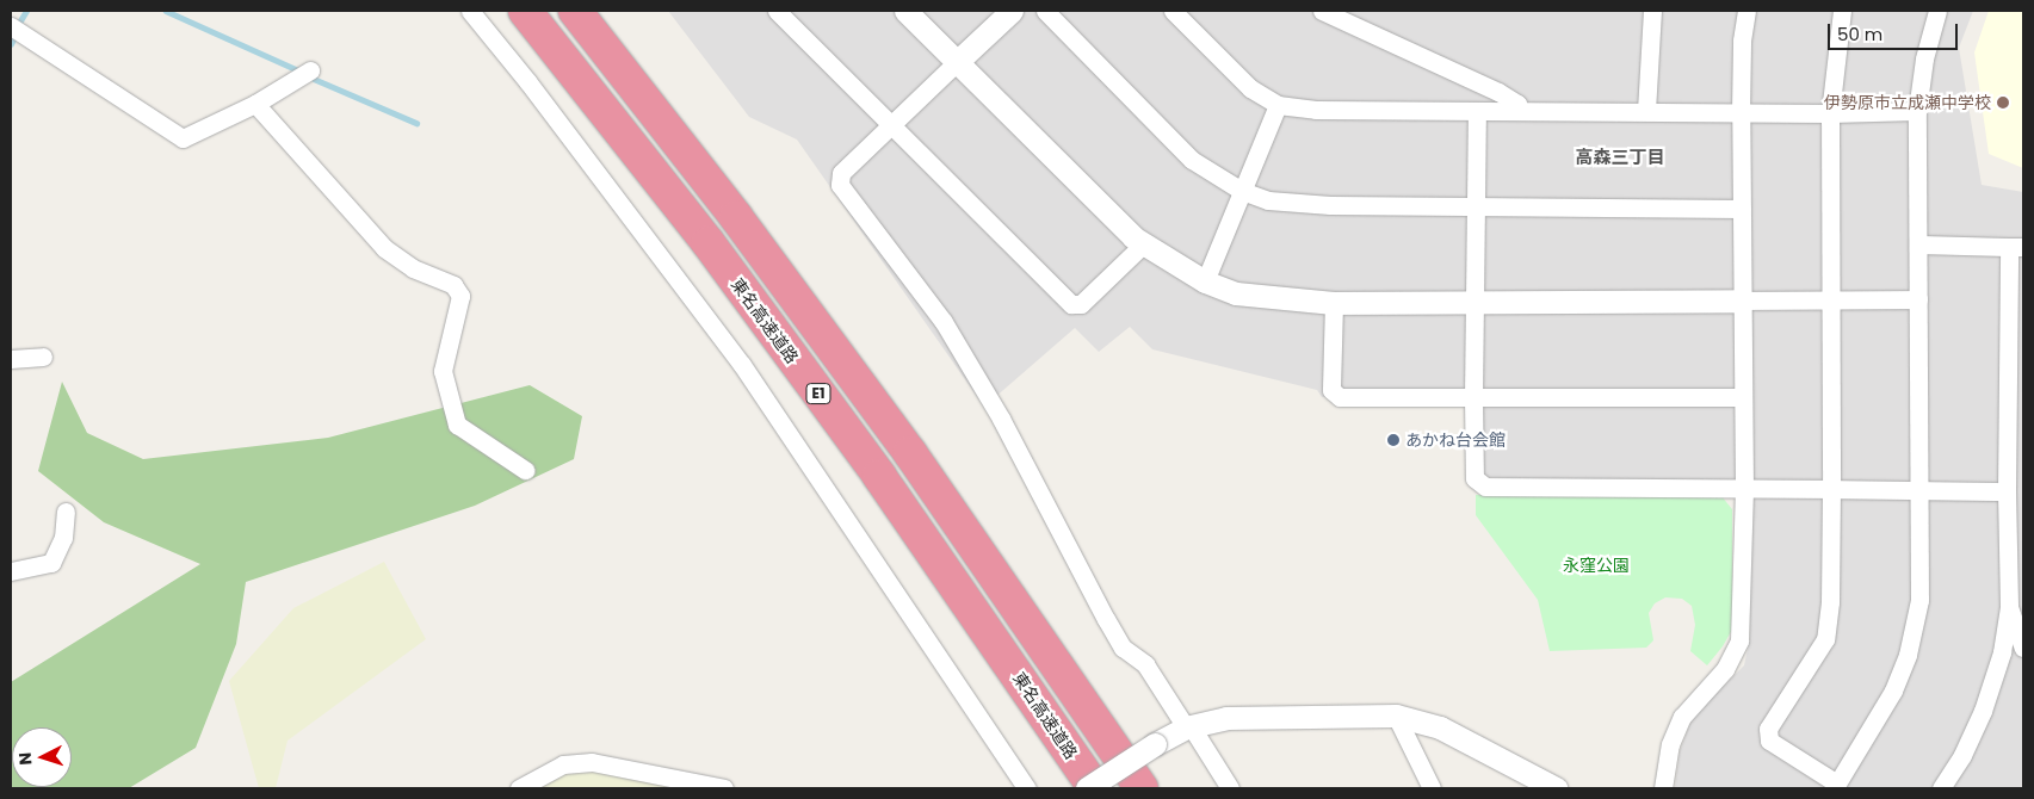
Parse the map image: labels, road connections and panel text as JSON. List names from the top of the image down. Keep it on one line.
{"streets":{"highway":["東名高速道路","E1"]},"districts":["高森三丁目"],"parks":["永窪公園"],"places":["伊勢原市立成瀬中学校","あかね台会館"],"scale_bar":"50 m","north":"left"}
